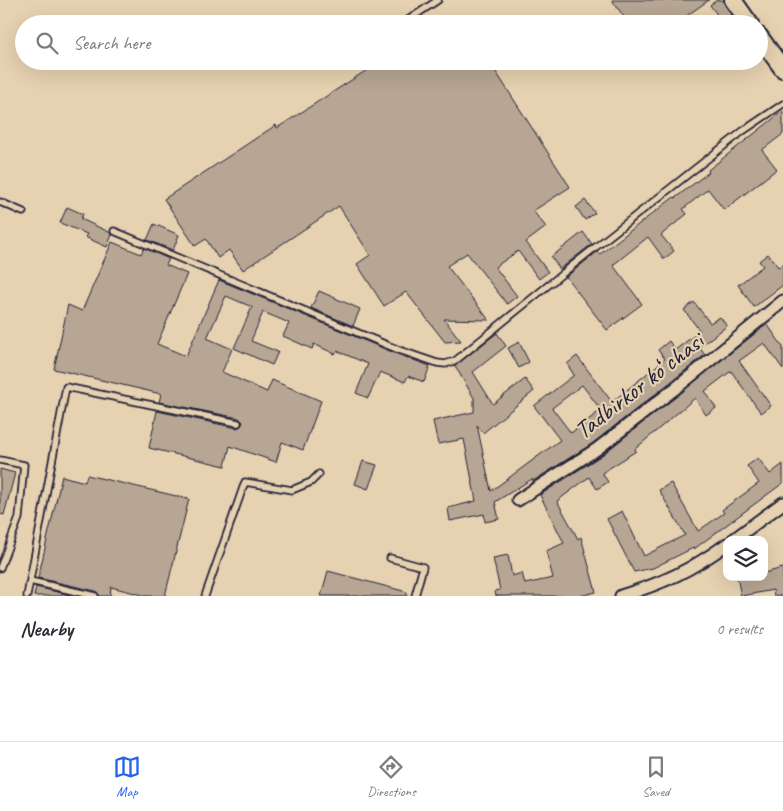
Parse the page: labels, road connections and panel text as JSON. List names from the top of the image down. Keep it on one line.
{"streets":{"street":["Tadbirkor koʻchasi"]},"page":{"search":"Search here","heading":["Nearby","0 results"],"nav":["Map","Directions","Saved"]}}
